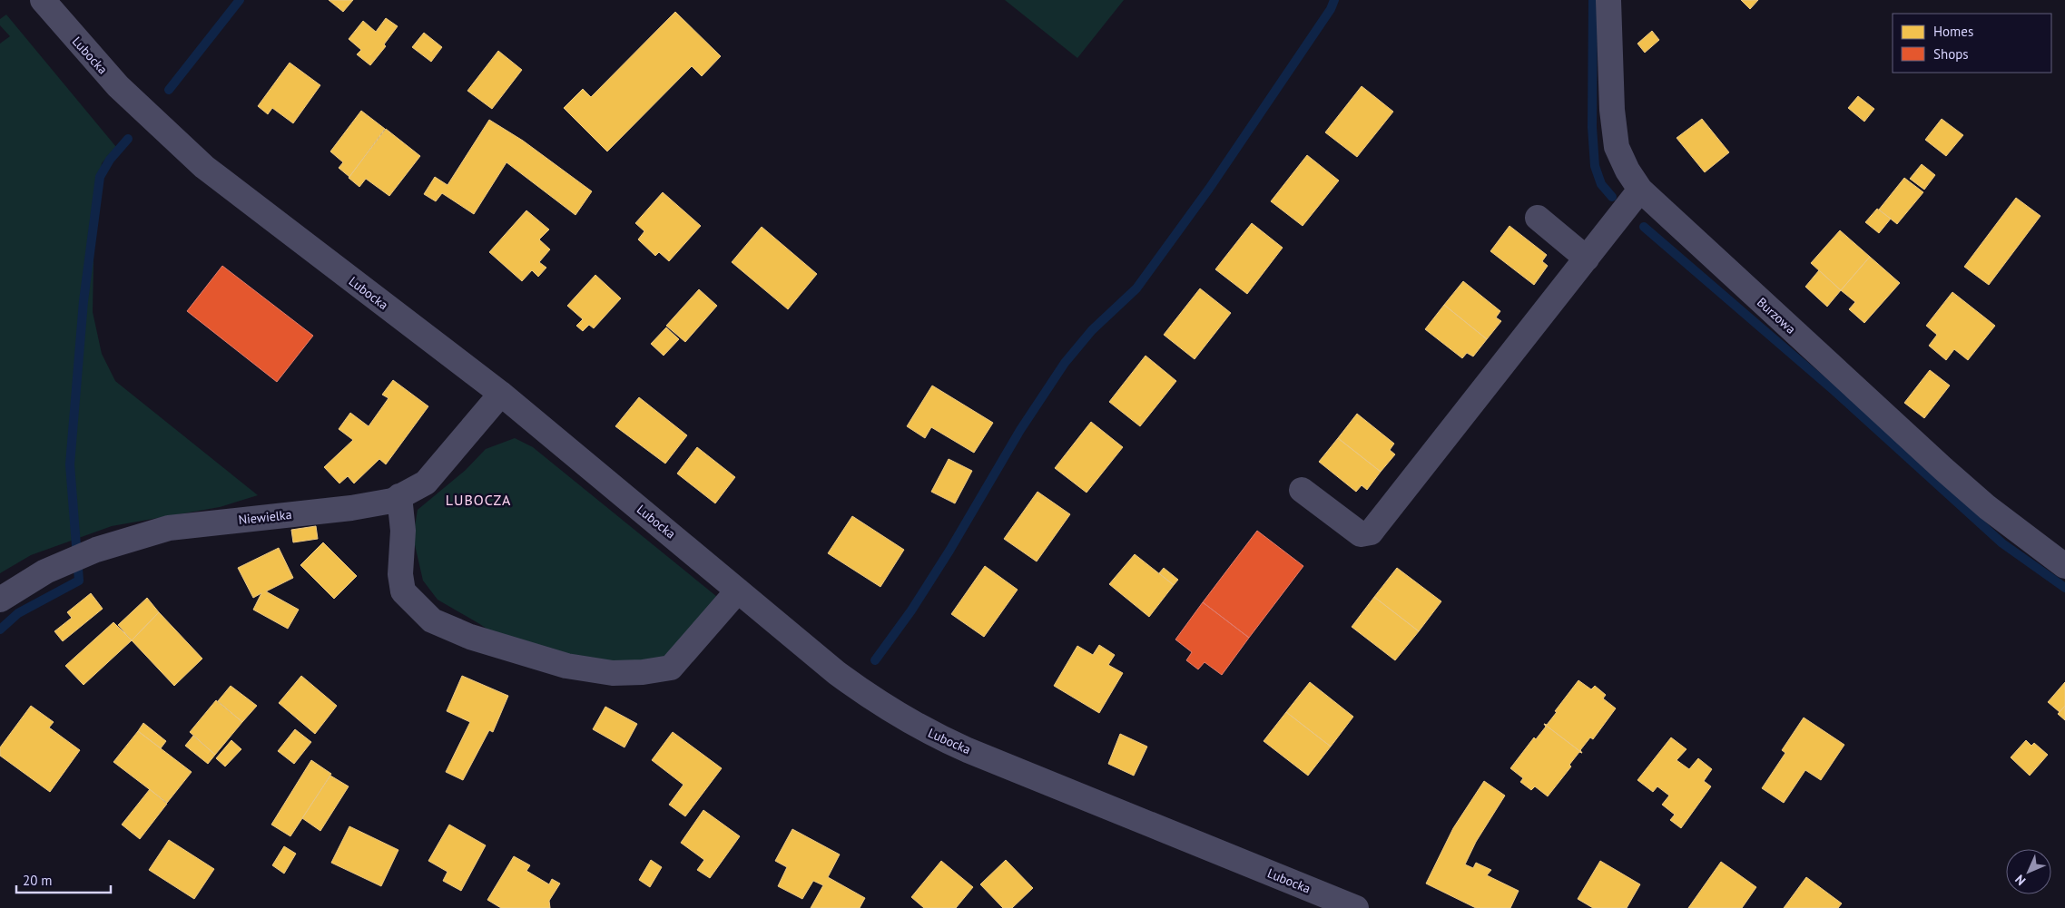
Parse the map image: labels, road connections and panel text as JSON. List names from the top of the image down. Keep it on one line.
{"streets":{"street":["Lubocka","Burzowa","Niewielka"]},"crossings":[["Lubocka","Niewielka"]],"districts":["LUBOCZA"],"legend":["Homes","Shops"],"scale_bar":"20 m","north":"bottom left"}
